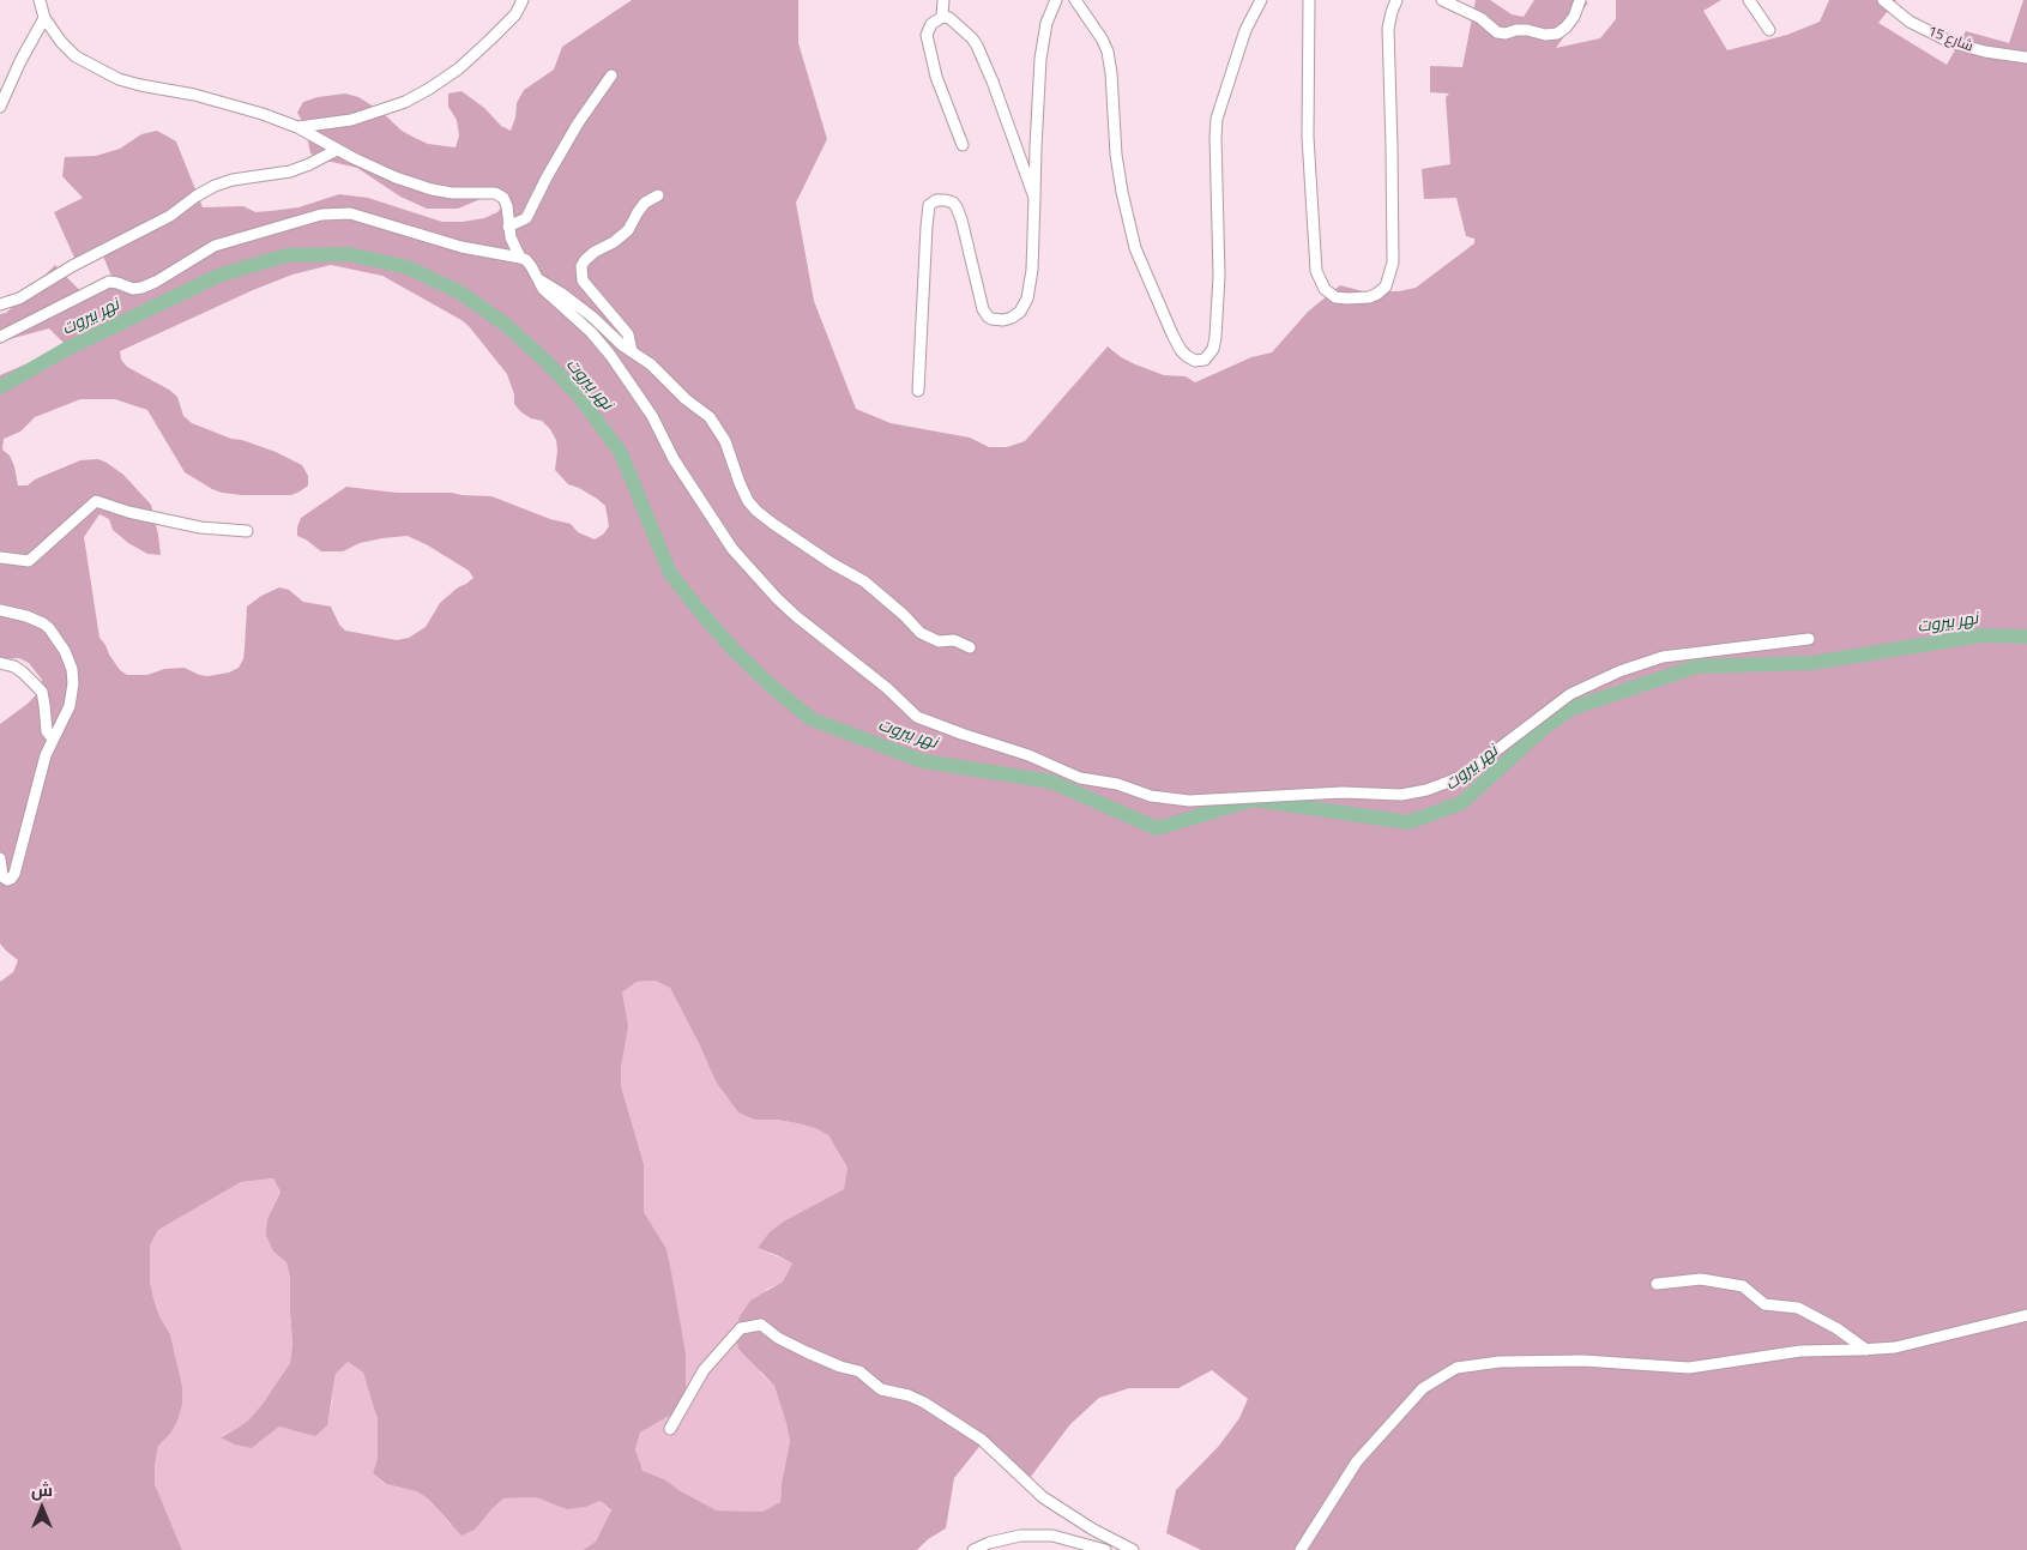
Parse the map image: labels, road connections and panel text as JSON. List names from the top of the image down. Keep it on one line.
{"streets":{"street":["شارع 15"]},"water":["نهر بيروت"],"north":"top"}
